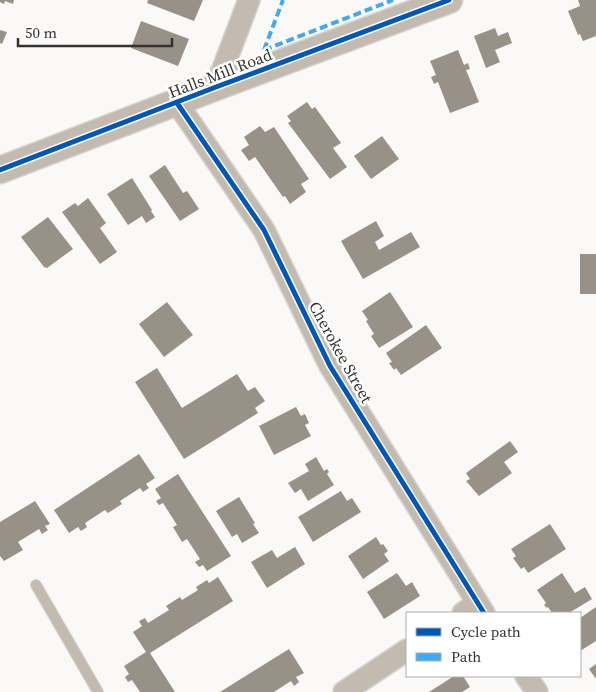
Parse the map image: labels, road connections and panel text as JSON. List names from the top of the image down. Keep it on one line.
{"streets":{"street":["Halls Mill Road","Cherokee Street"]},"crossings":[["Halls Mill Road","Cherokee Street"]],"legend":["Cycle path","Path"],"scale_bar":"50 m"}
